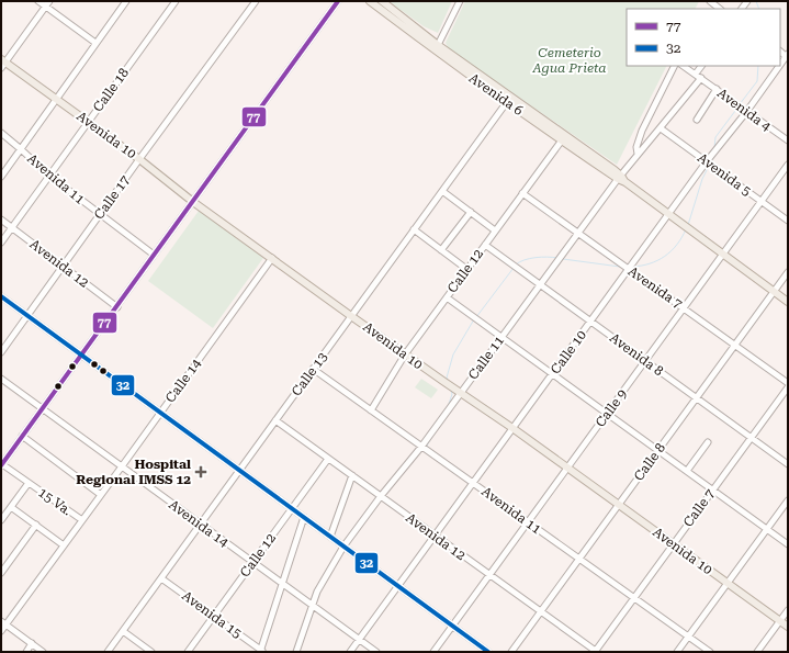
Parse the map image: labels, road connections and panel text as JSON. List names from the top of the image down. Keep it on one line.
{"streets":{"main road":["Avenida 6","Avenida 10"],"street":["Calle 18","Avenida 4","Avenida 5","Avenida 11","Calle 17","Avenida 12","Calle 12","Avenida 7","Calle 10","Avenida 8","Calle 11","Calle 13","Calle 14","Calle 9","Calle 8","15 Va.","Calle 7","Avenida 14","Avenida 15"]},"crossings":[["Calle 18","Avenida 10"],["Calle 18","Avenida 11"],["Calle 18","Avenida 12"],["Avenida 6","Calle 12"],["Avenida 6","Calle 10"],["Avenida 6","Calle 11"],["Avenida 6","Calle 13"],["Avenida 6","Calle 9"],["Avenida 6","Calle 8"],["Avenida 4","Calle 10"],["Avenida 4","Calle 11"],["Avenida 10","Calle 17"],["Avenida 10","Calle 12"],["Avenida 10","Calle 10"],["Avenida 10","Calle 11"],["Avenida 10","Calle 13"],["Avenida 10","Calle 14"],["Avenida 10","Calle 9"],["Avenida 10","Calle 8"],["Avenida 10","Calle 7"],["Avenida 5","Calle 10"],["Avenida 5","Calle 11"],["Avenida 5","Calle 9"],["Avenida 11","Calle 17"],["Avenida 11","Calle 12"],["Avenida 11","Calle 10"],["Avenida 11","Calle 11"],["Avenida 11","Calle 13"],["Avenida 11","Calle 9"],["Avenida 11","Calle 8"],["Avenida 11","Calle 7"],["Calle 17","Avenida 12"],["Avenida 12","Calle 12"],["Avenida 12","Calle 10"],["Avenida 12","Calle 11"],["Avenida 12","Calle 13"],["Avenida 12","Calle 9"],["Avenida 12","Calle 8"],["Avenida 12","Calle 7"],["Calle 12","Avenida 7"],["Calle 12","Avenida 8"],["Calle 12","Avenida 14"],["Calle 12","Avenida 15"],["Avenida 7","Calle 10"],["Avenida 7","Calle 11"],["Avenida 7","Calle 9"],["Avenida 7","Calle 8"],["Calle 10","Avenida 8"],["Calle 10","Avenida 14"],["Avenida 8","Calle 11"],["Avenida 8","Calle 9"],["Avenida 8","Calle 8"],["Avenida 8","Calle 7"],["Calle 11","Avenida 14"],["Calle 13","Avenida 14"],["Calle 13","Avenida 15"],["Calle 14","15 Va."],["Calle 14","Avenida 14"]],"parks":["Cemeterio Agua Prieta"],"places":{"health":["Hospital Regional IMSS 12"]},"lines":["transit line 77","transit line 32"],"legend":["77","32"]}
